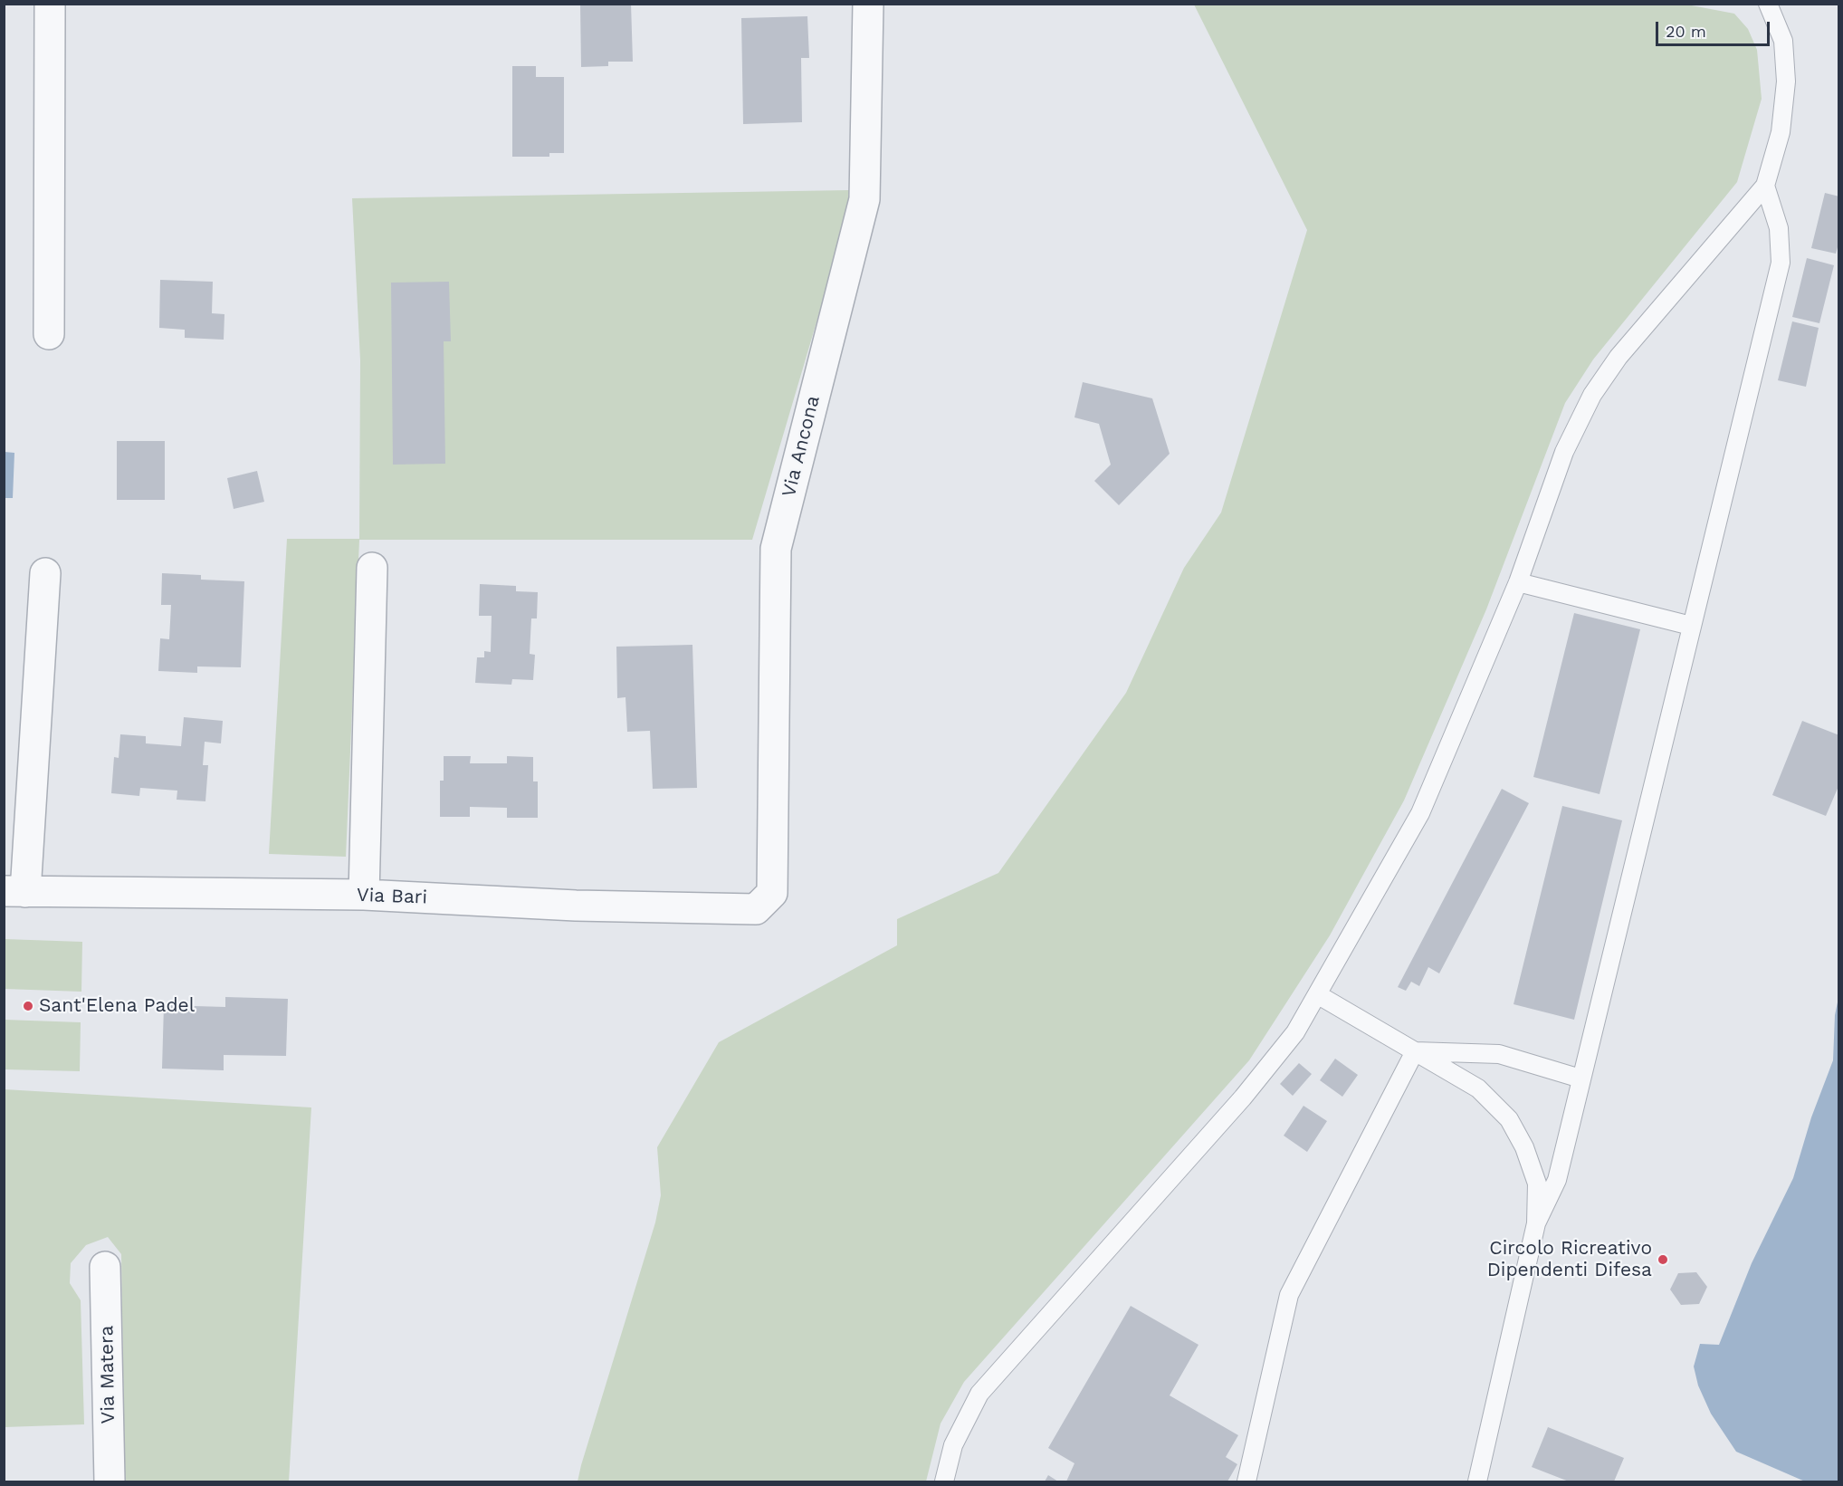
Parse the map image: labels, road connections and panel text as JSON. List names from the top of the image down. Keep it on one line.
{"streets":{"street":["Via Ancona","Via Bari","Via Matera"]},"crossings":[["Via Ancona","Via Bari"]],"places":["Sant'Elena Padel","Circolo Ricreativo Dipendenti Difesa"],"scale_bar":"20 m"}
